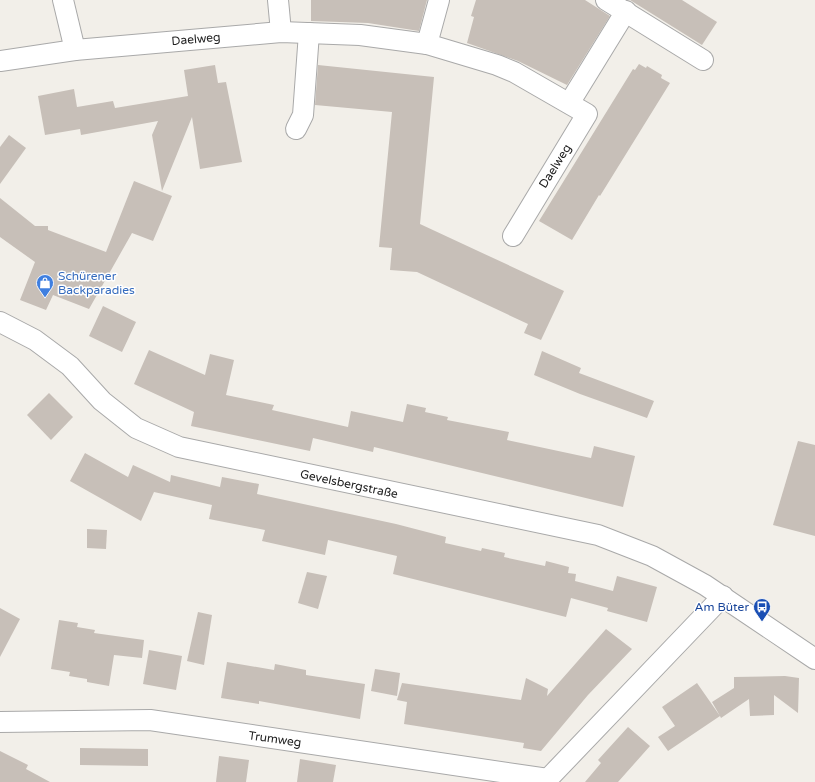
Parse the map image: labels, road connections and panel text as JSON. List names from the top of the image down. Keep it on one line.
{"streets":{"street":["Daelweg","Gevelsbergstraße","Trumweg"]},"places":{"shop":["Schürener Backparadies"],"bus stop":["Am Büter"]}}
